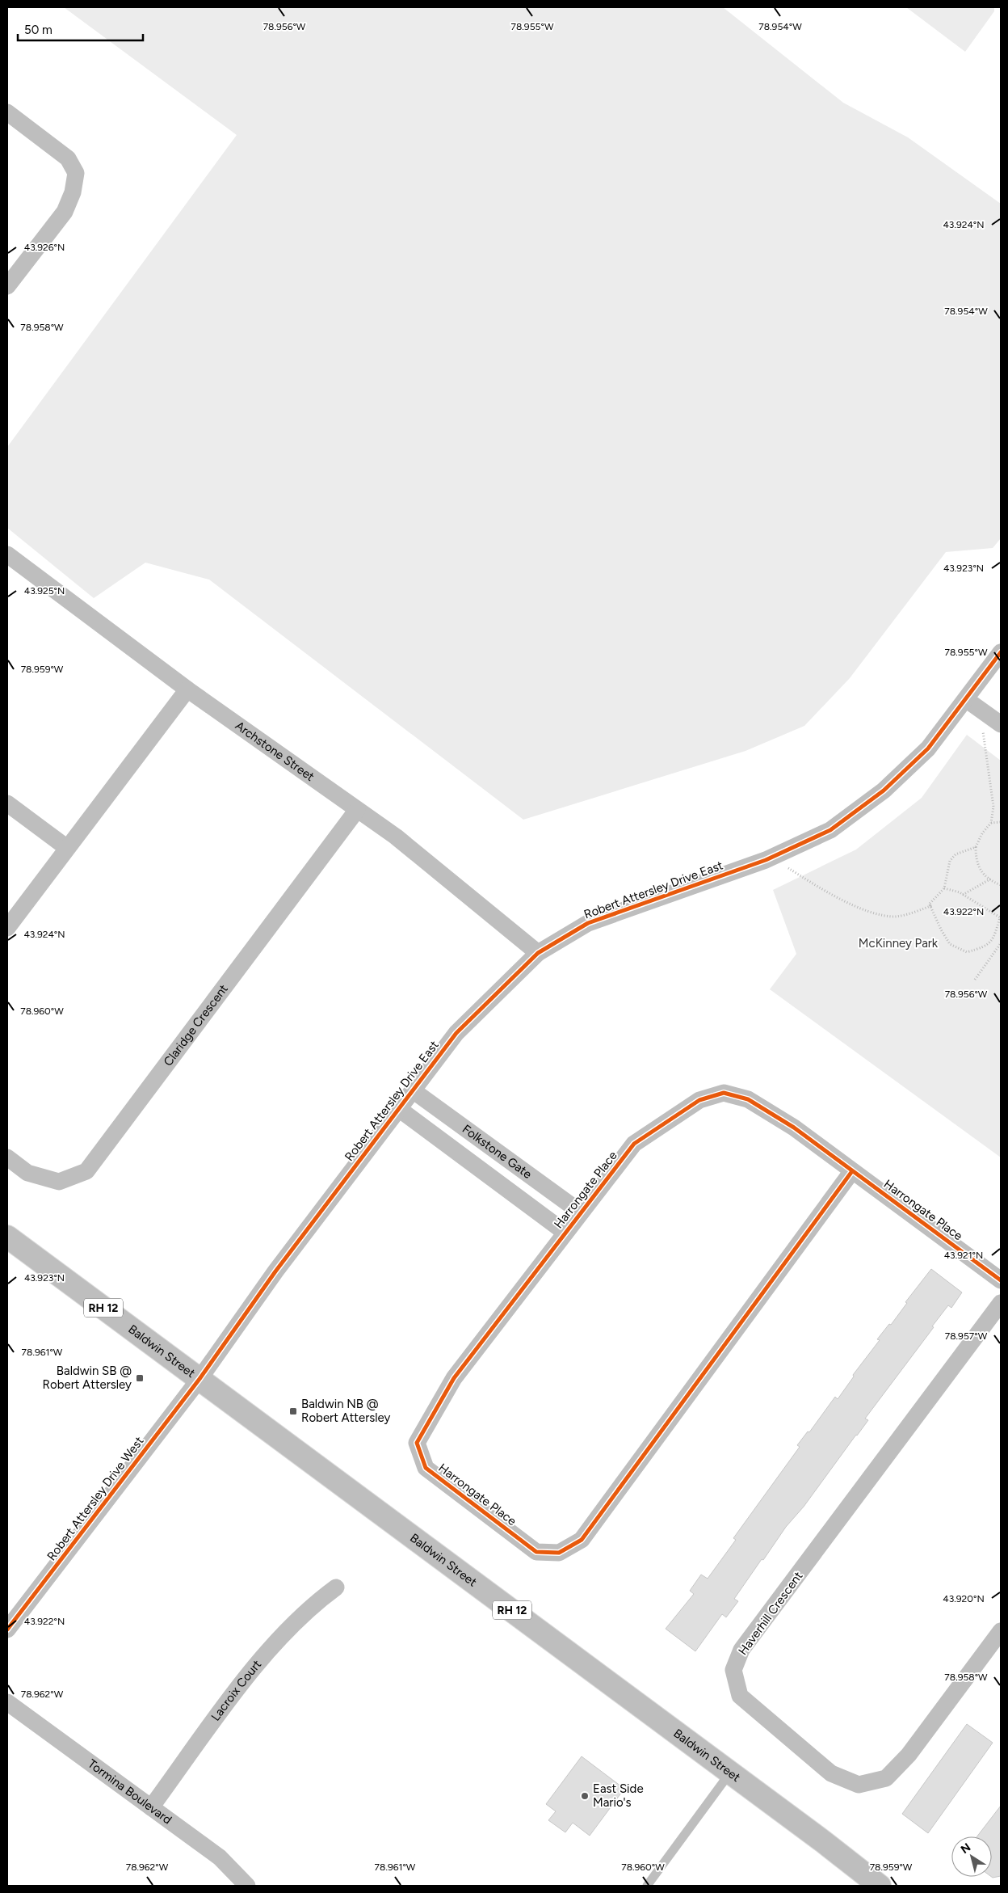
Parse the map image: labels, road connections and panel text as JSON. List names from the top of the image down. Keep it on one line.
{"streets":{"main road":["RH 12","Baldwin Street"],"street":["Archstone Street","Robert Attersley Drive East","Claridge Crescent","Folkstone Gate","Harrongate Place","Robert Attersley Drive West","Haverhill Crescent","Lacroix Court","Tormina Boulevard"]},"crossings":[["Archstone Street","Robert Attersley Drive East"],["Archstone Street","Claridge Crescent"],["Robert Attersley Drive East","Folkstone Gate"],["Robert Attersley Drive East","Baldwin Street"],["Robert Attersley Drive East","Robert Attersley Drive West"],["Folkstone Gate","Harrongate Place"],["Baldwin Street","Robert Attersley Drive West"],["Lacroix Court","Tormina Boulevard"]],"parks":["McKinney Park"],"places":{"transit":["Baldwin SB @ Robert Attersley","Baldwin NB @ Robert Attersley"],"other":["East Side Mario's"]},"scale_bar":"50 m","north":"top left","coordinates":["78.956°W","78.955°W","78.954°W","43.924°N","43.926°N","78.958°W","43.923°N","43.925°N","78.959°W","43.922°N","78.960°W","43.921°N","78.957°W","78.961°W","43.920°N","78.962°W"]}
